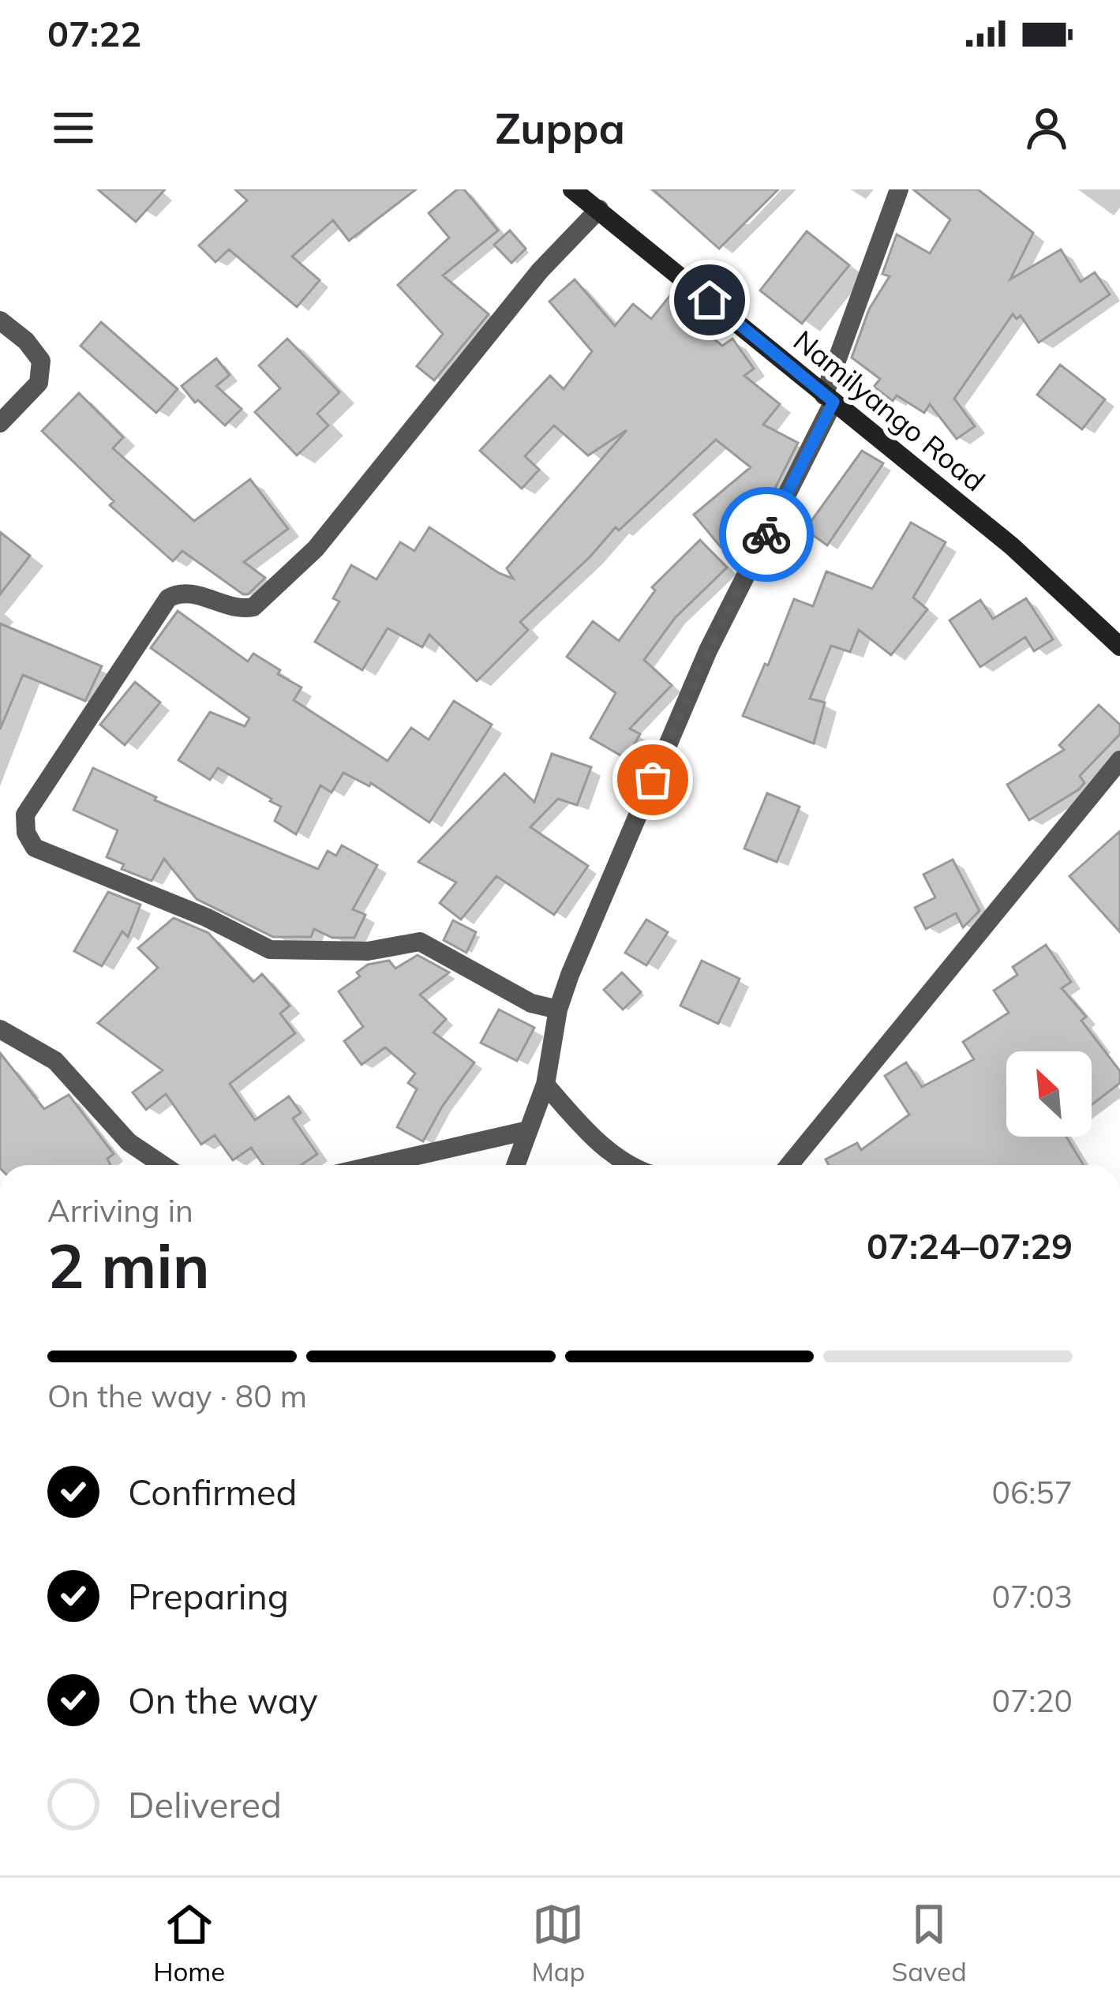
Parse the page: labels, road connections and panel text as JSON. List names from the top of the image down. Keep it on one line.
{"streets":{"main road":["Namilyango Road"]},"north":"top left","page":{"status":"07:22","header":"Zuppa","heading":["2 min","Arriving in","07:24–07:29"],"bar":"On the way · 80 m","list":[["Confirmed","06:57"],["Preparing","07:03"],["On the way","07:20"],"Delivered"],"tabs":["Home","Map","Saved"]}}
